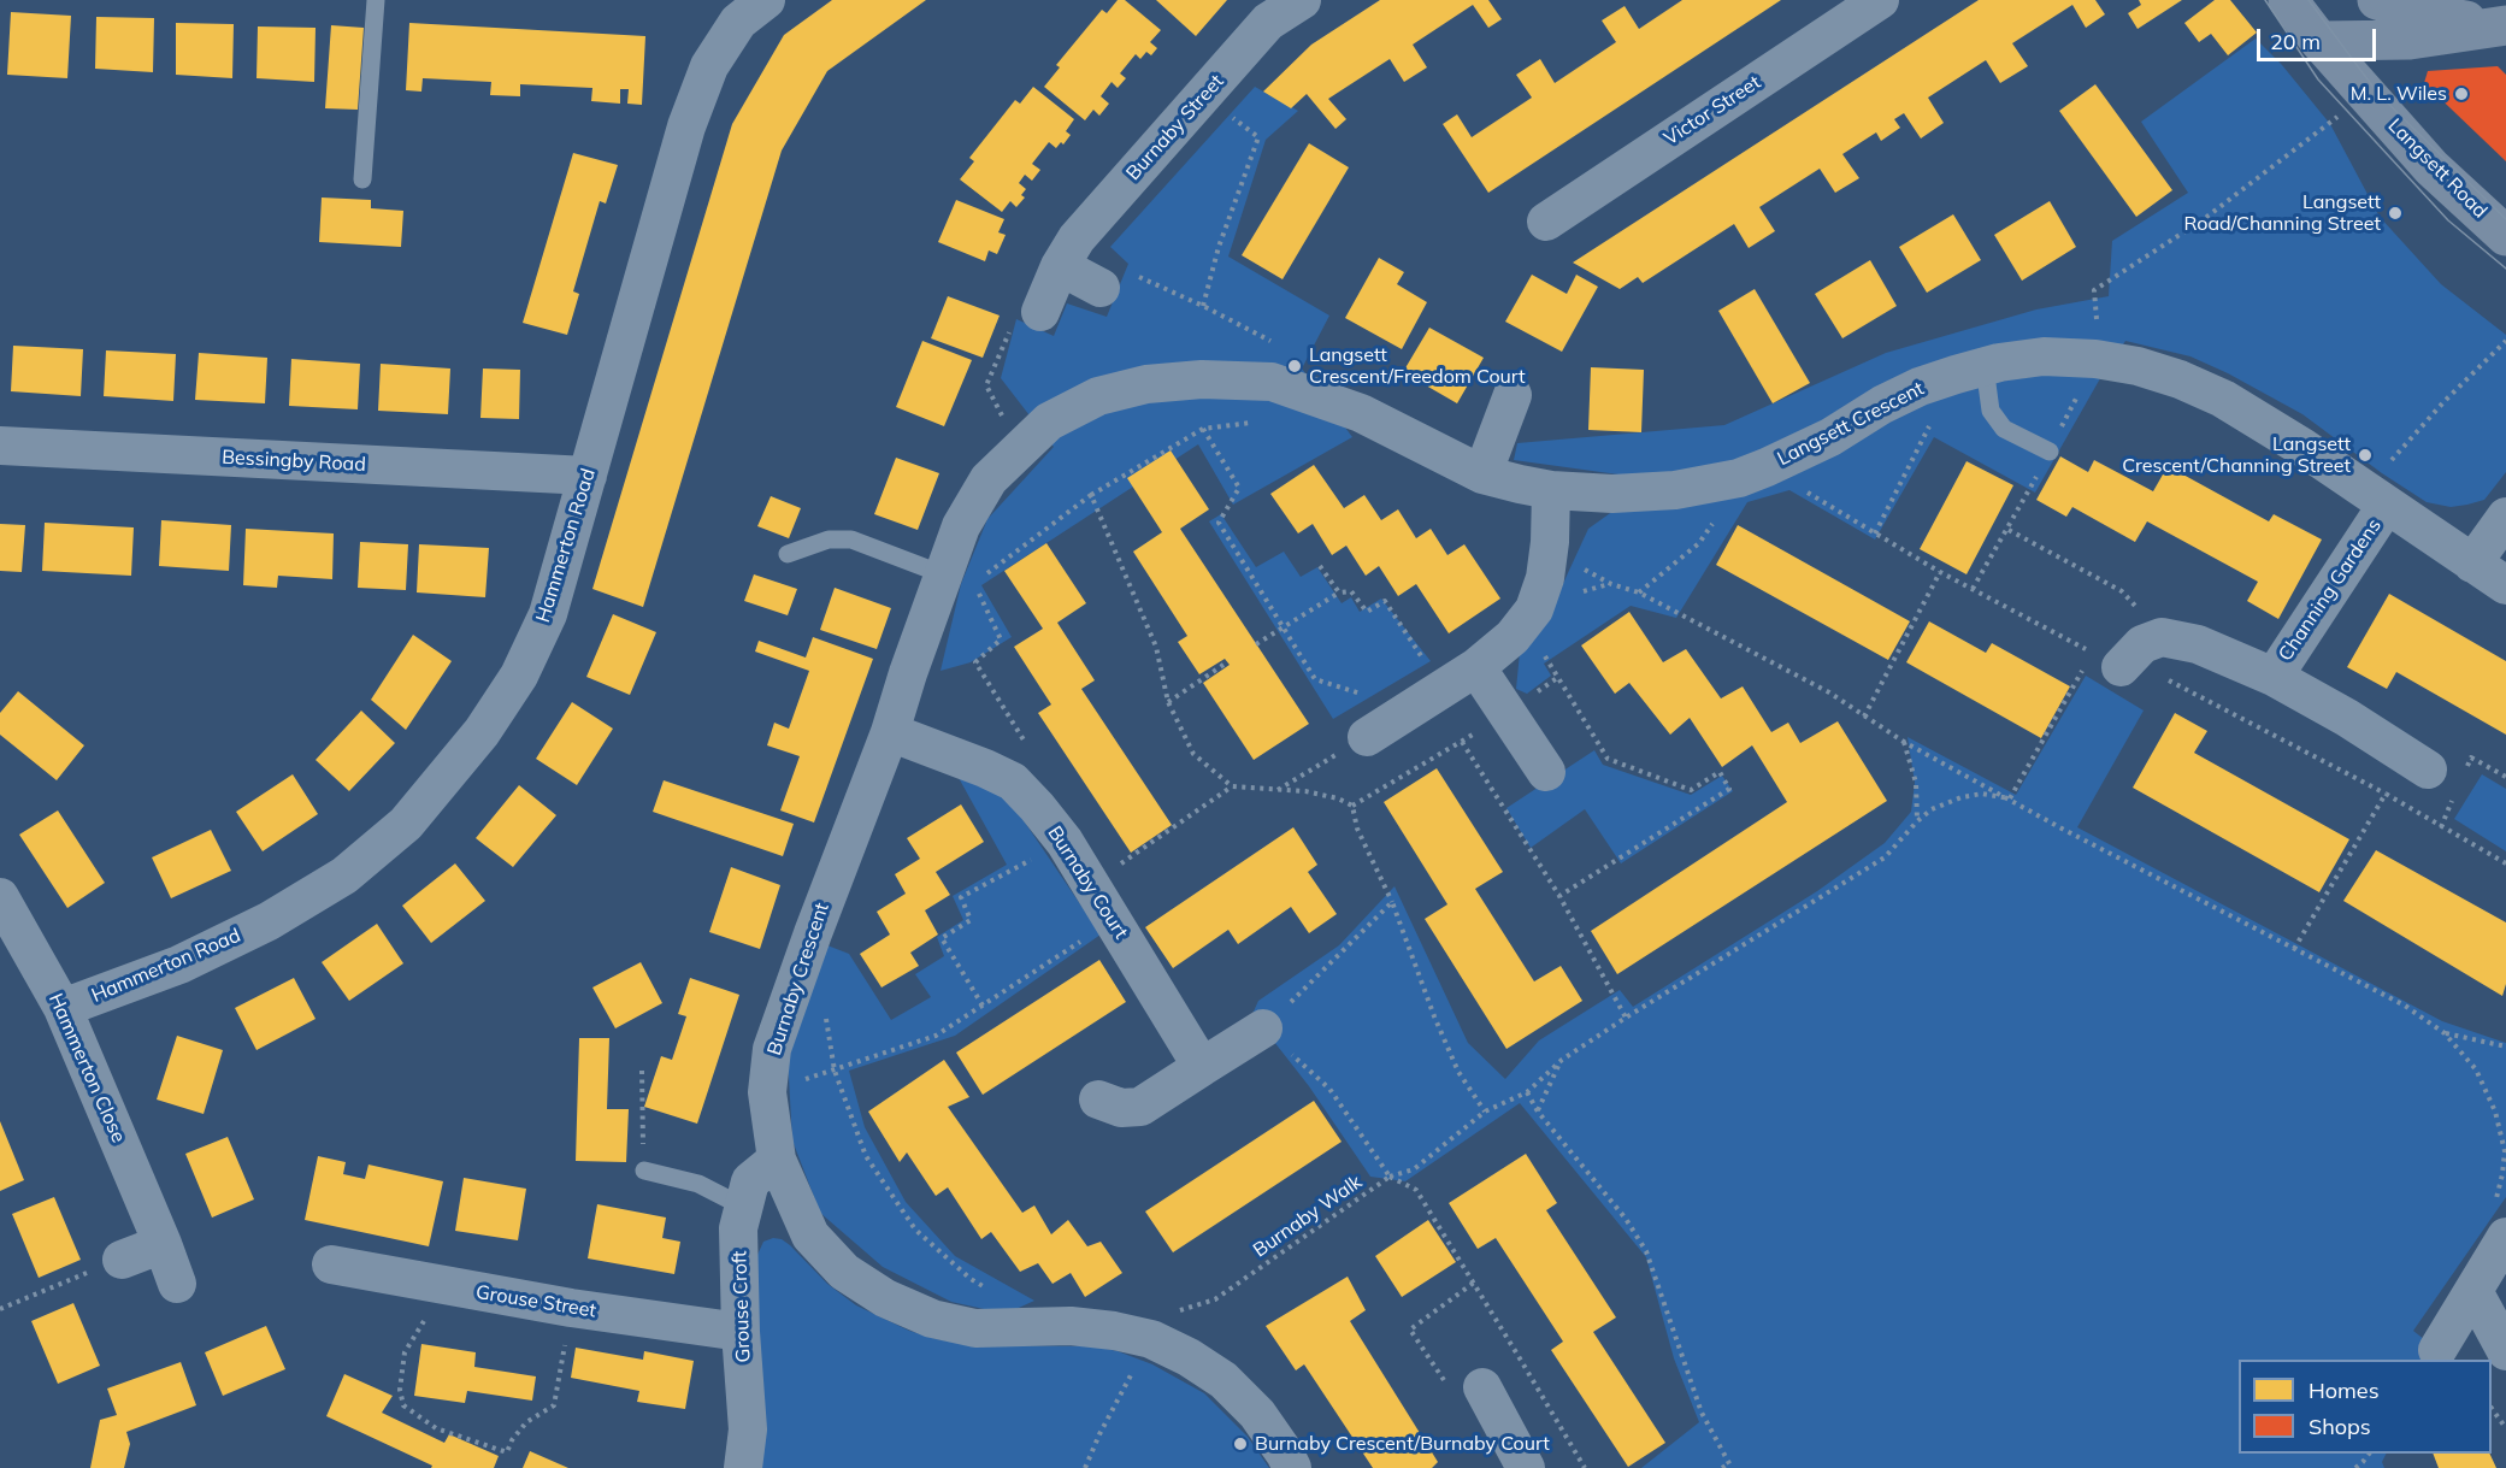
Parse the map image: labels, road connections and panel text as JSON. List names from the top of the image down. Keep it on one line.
{"streets":{"street":["Victor Street","Burnaby Street","Langsett Road","Langsett Crescent","Bessingby Road","Hammerton Road","Channing Gardens","Burnaby Court","Burnaby Crescent","Hammerton Close","Grouse Street","Grouse Croft"],"path":["Burnaby Walk"]},"crossings":[["Langsett Crescent","Channing Gardens"],["Langsett Crescent","Burnaby Crescent"],["Bessingby Road","Hammerton Road"],["Hammerton Road","Hammerton Close"],["Burnaby Court","Burnaby Crescent"],["Burnaby Crescent","Burnaby Walk"],["Burnaby Crescent","Grouse Croft"],["Grouse Street","Grouse Croft"]],"places":["M. L. Wiles","Langsett Road/Channing Street","Langsett Crescent/Freedom Court","Langsett Crescent/Channing Street","Burnaby Crescent/Burnaby Court"],"legend":["Homes","Shops"],"scale_bar":"20 m"}
